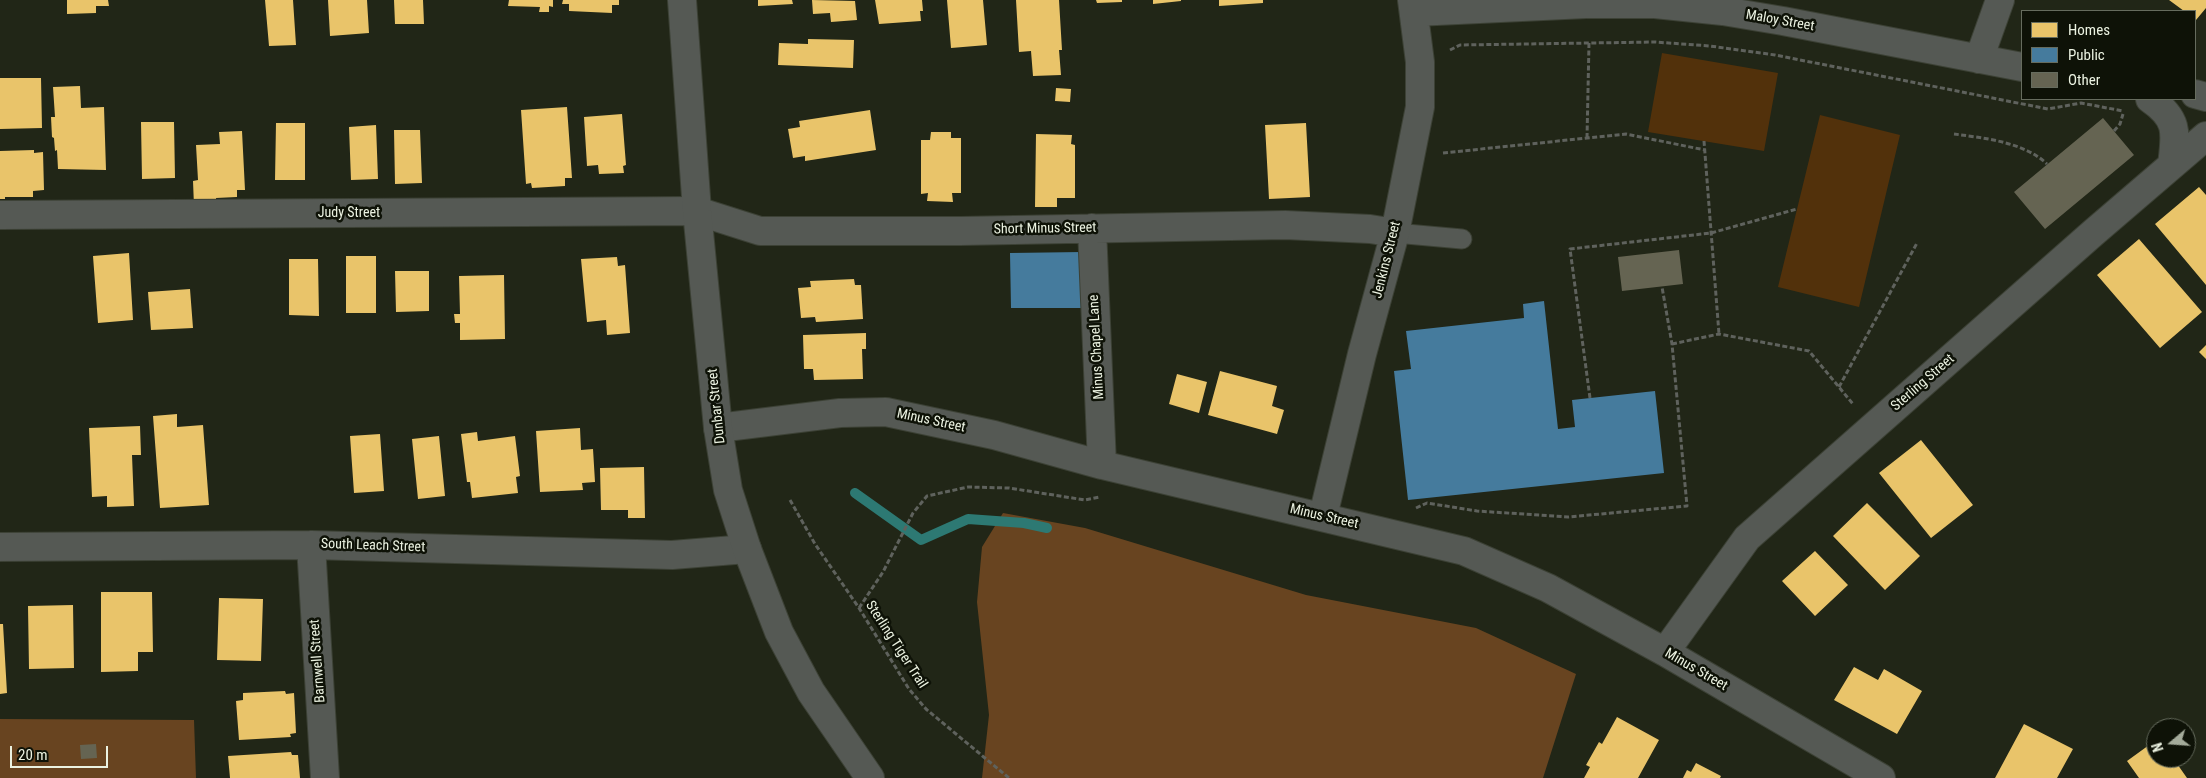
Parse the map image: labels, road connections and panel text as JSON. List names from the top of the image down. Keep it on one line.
{"streets":{"street":["Maloy Street","Judy Street","Short Minus Street","Jenkins Street","Minus Chapel Lane","Sterling Street","Dunbar Street","Minus Street","South Leach Street","Barnwell Street"],"path":["Sterling Tiger Trail"]},"crossings":[["Maloy Street","Jenkins Street"],["Judy Street","Short Minus Street"],["Judy Street","Dunbar Street"],["Short Minus Street","Jenkins Street"],["Short Minus Street","Minus Chapel Lane"],["Short Minus Street","Dunbar Street"],["Jenkins Street","Minus Street"],["Minus Chapel Lane","Minus Street"],["Sterling Street","Minus Street"],["Dunbar Street","Minus Street"],["Dunbar Street","South Leach Street"],["South Leach Street","Barnwell Street"]],"legend":["Homes","Public","Other"],"scale_bar":"20 m","north":"left"}
